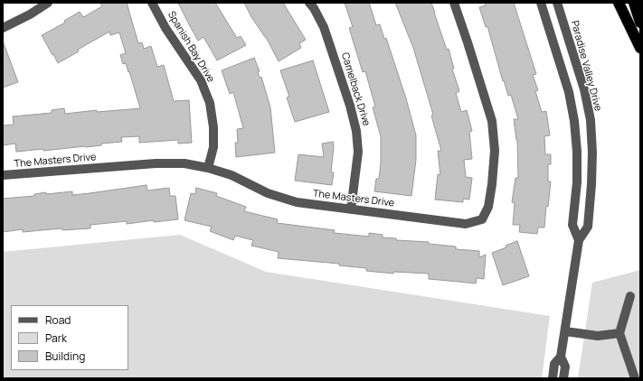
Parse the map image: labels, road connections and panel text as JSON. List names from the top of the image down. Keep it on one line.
{"streets":{"street":["Spanish Bay Drive","Paradise Valley Drive","Camelback Drive","The Masters Drive"]},"crossings":[["Spanish Bay Drive","The Masters Drive"],["Camelback Drive","The Masters Drive"]],"legend":["Road","Park","Building"]}
